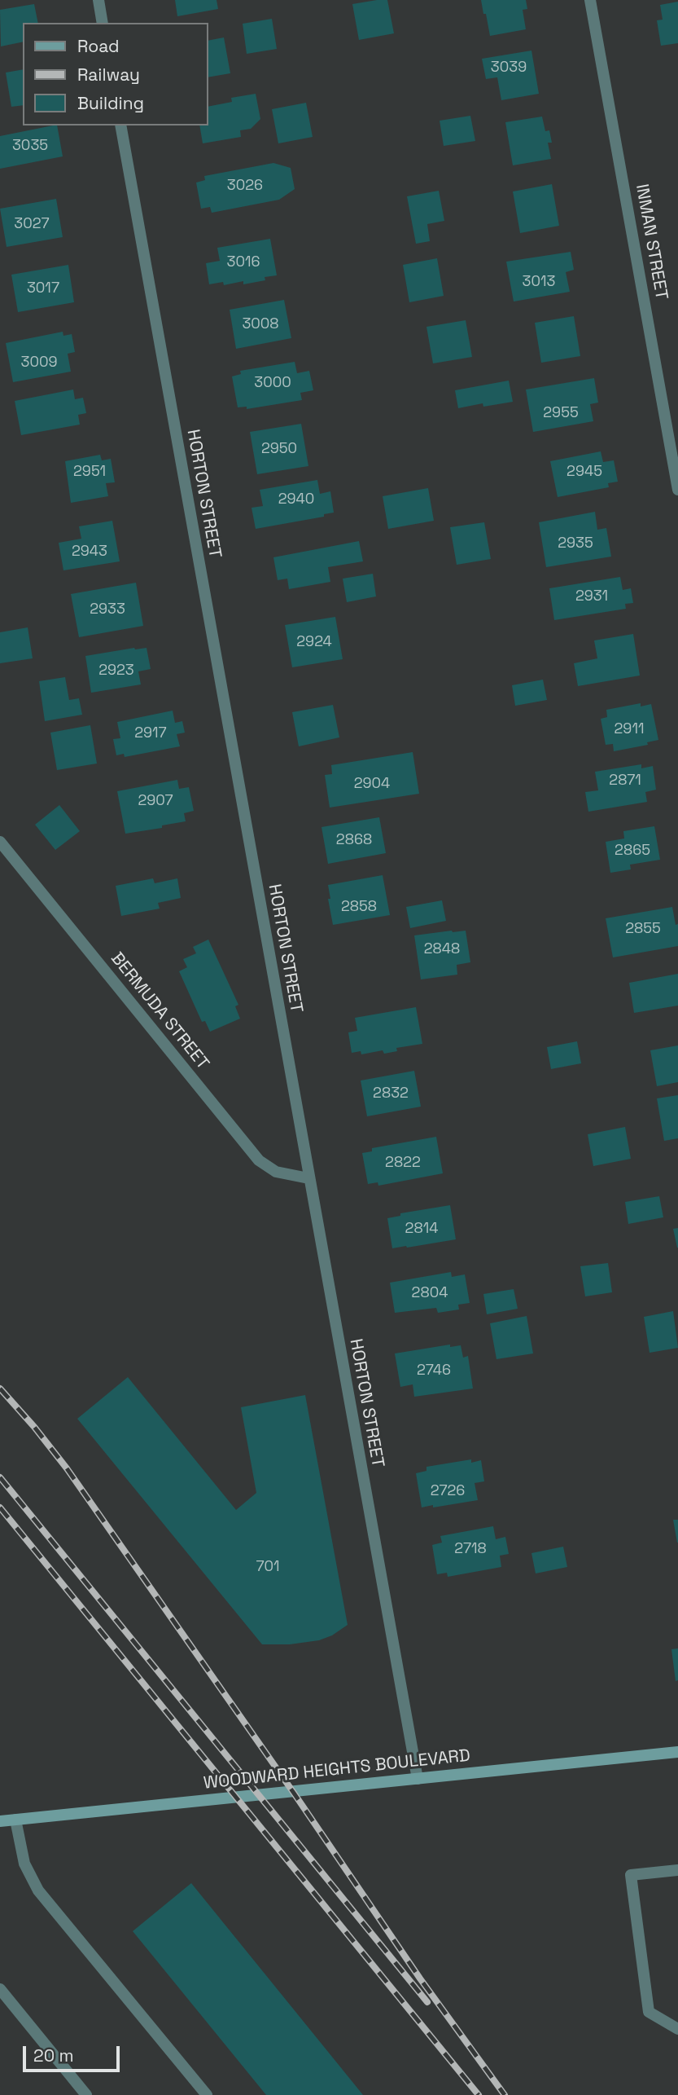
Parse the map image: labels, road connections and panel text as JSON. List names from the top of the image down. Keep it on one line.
{"streets":{"street":["INMAN STREET","HORTON STREET","BERMUDA STREET","WOODWARD HEIGHTS BOULEVARD"]},"crossings":[["HORTON STREET","BERMUDA STREET"],["HORTON STREET","WOODWARD HEIGHTS BOULEVARD"]],"house_numbers":["3039","3035","3026","3027","3016","3013","3017","3008","3009","3000","2955","2950","2951","2945","2940","2935","2943","2931","2933","2924","2923","2911","2917","2871","2904","2907","2868","2865","2858","2855","2848","2832","2822","2814","2804","2746","2726","2718","701"],"legend":["Road","Railway","Building"],"scale_bar":"20 m"}
